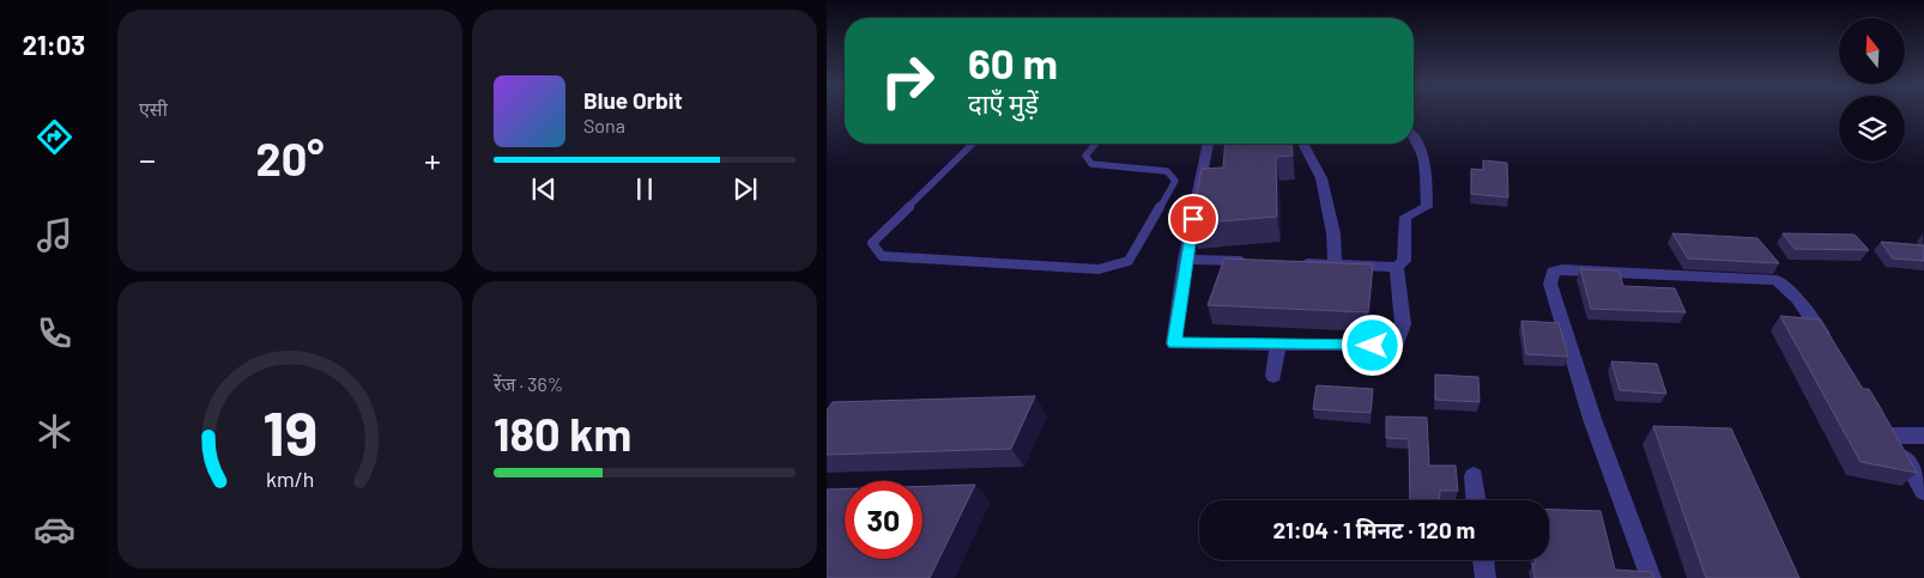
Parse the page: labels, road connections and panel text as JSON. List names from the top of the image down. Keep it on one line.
{"north":"top","page":{"tabs":"21:03","tile":["एसी",["रेंज · 36%","180 km"]],"turn":["60 m","दाएँ मुड़ें"],"song":["Blue Orbit","Sona"],"heat":["−","20°","+"],"limit":"30","trip":"21:04 · 1 मिनट · 120 m","gauge":["19","km/h"]}}
